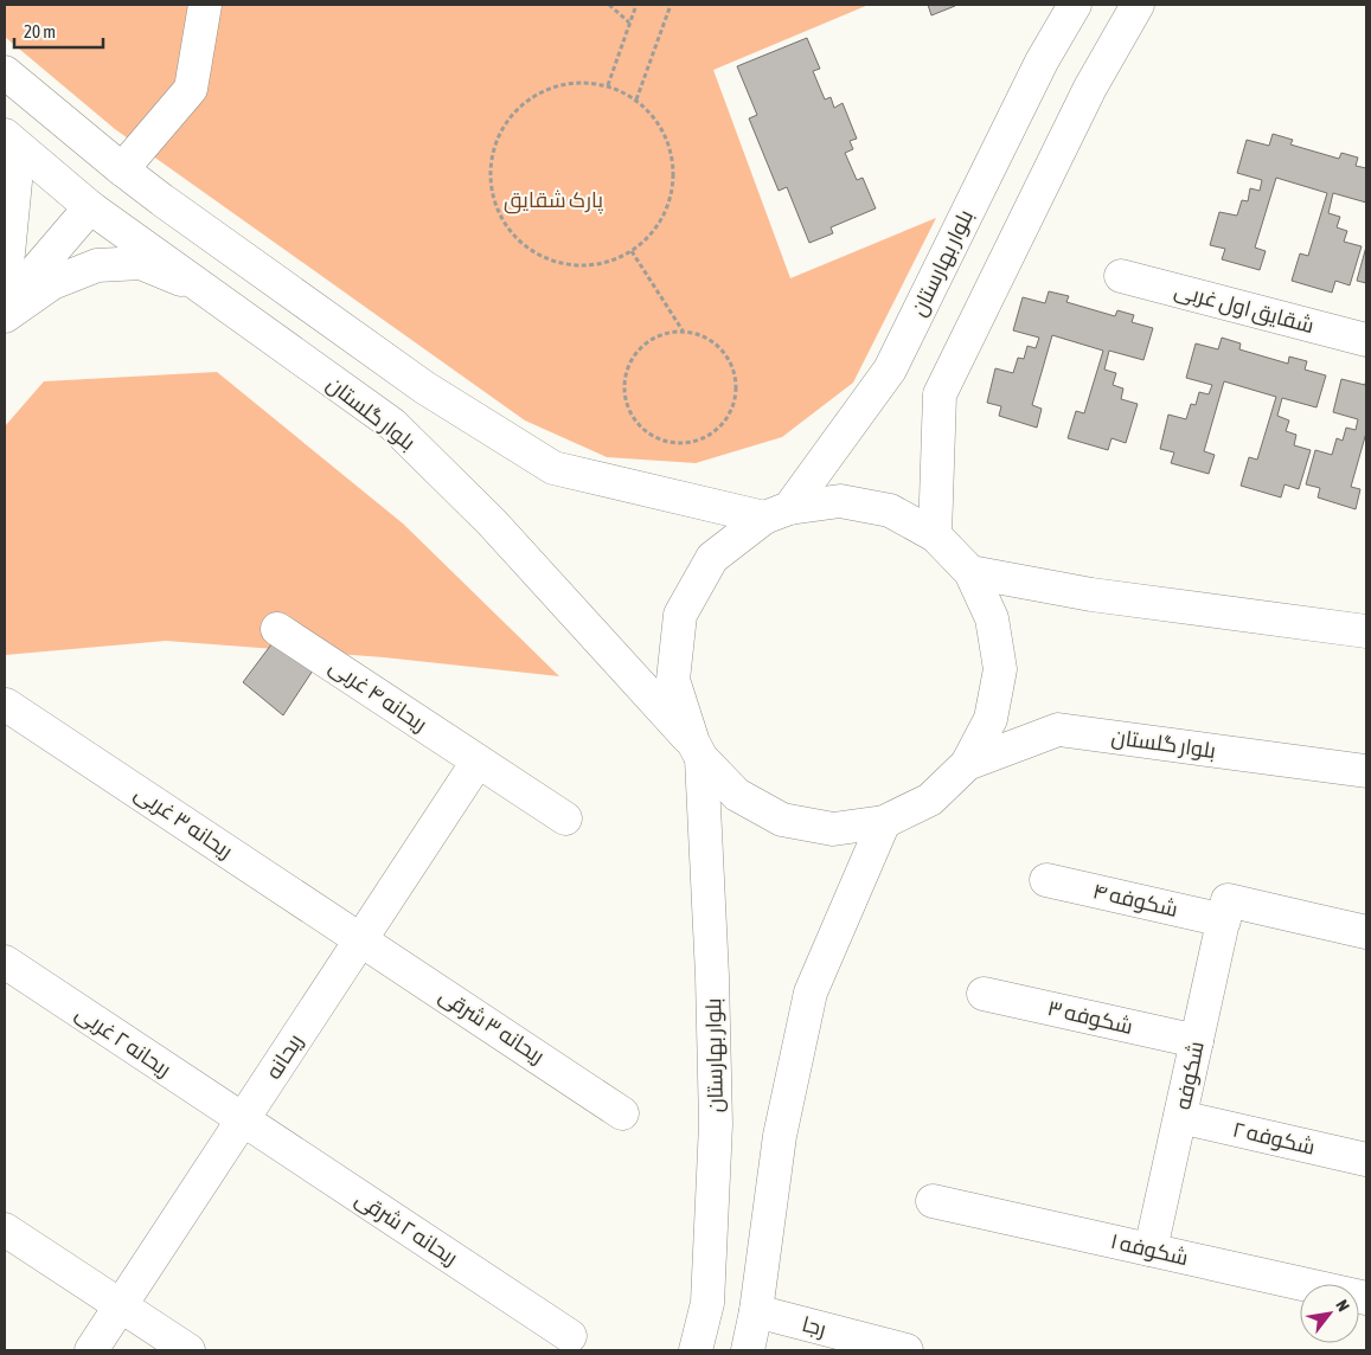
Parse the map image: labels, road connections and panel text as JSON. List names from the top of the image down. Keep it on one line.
{"streets":{"main road":["بلوار بهارستان","شقایق اول غربی","بلوار گلستان","ریحانه ۴ غربی","ریحانه ۳ غربی","شکوفه ۴","شکوفه ۳","ریحانه ۳ شرقی","ریحانه ۲ غربی","ریحانه","شکوفه","شکوفه ۲","ریحانه ۲ شرقی","شکوفه ۱","رجا"]},"crossings":[["بلوار بهارستان","بلوار گلستان"],["ریحانه ۴ غربی","ریحانه"],["ریحانه ۳ غربی","ریحانه ۳ شرقی"],["ریحانه ۳ غربی","ریحانه"],["شکوفه ۴","شکوفه"],["شکوفه ۳","شکوفه"],["ریحانه ۳ شرقی","ریحانه"],["ریحانه ۲ غربی","ریحانه"],["ریحانه ۲ غربی","ریحانه ۲ شرقی"],["ریحانه","ریحانه ۲ شرقی"],["شکوفه","شکوفه ۲"],["شکوفه","شکوفه ۱"]],"parks":["پارک شقایق"],"scale_bar":"20 m","north":"top right"}
